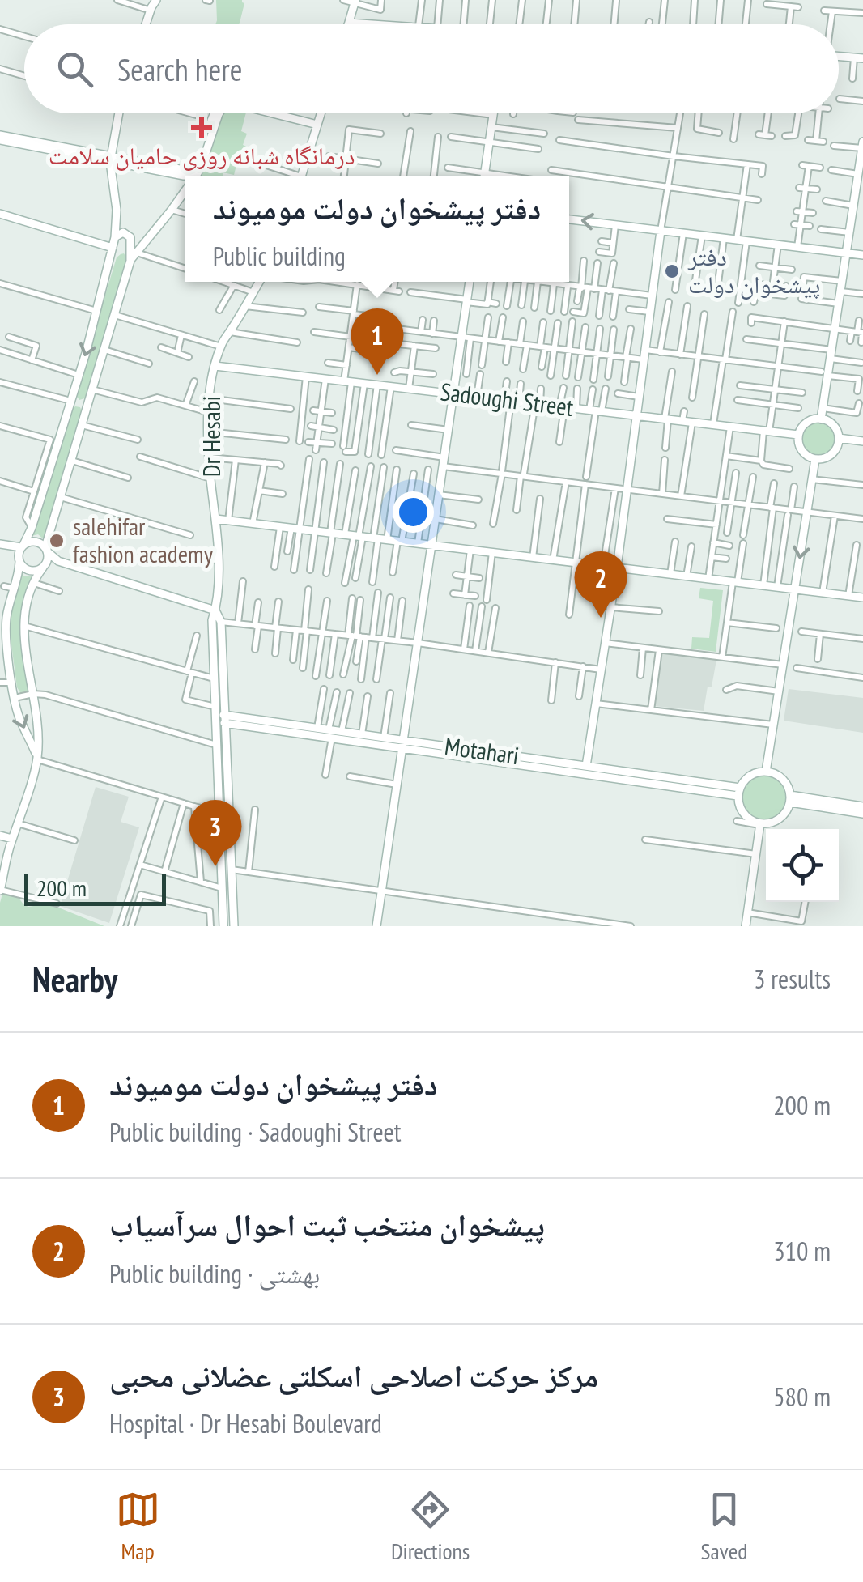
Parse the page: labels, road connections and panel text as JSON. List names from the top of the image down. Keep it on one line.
{"streets":{"street":["Sadoughi Street","Dr Hesabi","Motahari"]},"crossings":[["Sadoughi Street","Dr Hesabi"]],"places":{"health":["درمانگاه شبانه روزی حامیان سلامت"],"other":["دفتر پیشخوان دولت","salehifar fashion academy"]},"scale_bar":"200 m","page":{"search":"Search here","popup":["دفتر پیشخوان دولت مومیوند","Public building"],"pins":["1","2","3"],"scale":"200 m","heading":["Nearby","3 results"],"list":[{"mark":"1","name":"دفتر پیشخوان دولت مومیوند","note":"Public building · Sadoughi Street","value":"200 m"},{"mark":"2","name":"پیشخوان منتخب ثبت احوال سرآسیاب","note":"Public building · بهشتی","value":"310 m"},{"mark":"3","name":"مرکز حرکت اصلاحی اسکلتی عضلانی محبی","note":"Hospital · Dr Hesabi Boulevard","value":"580 m"}],"nav":["Map","Directions","Saved"]}}
